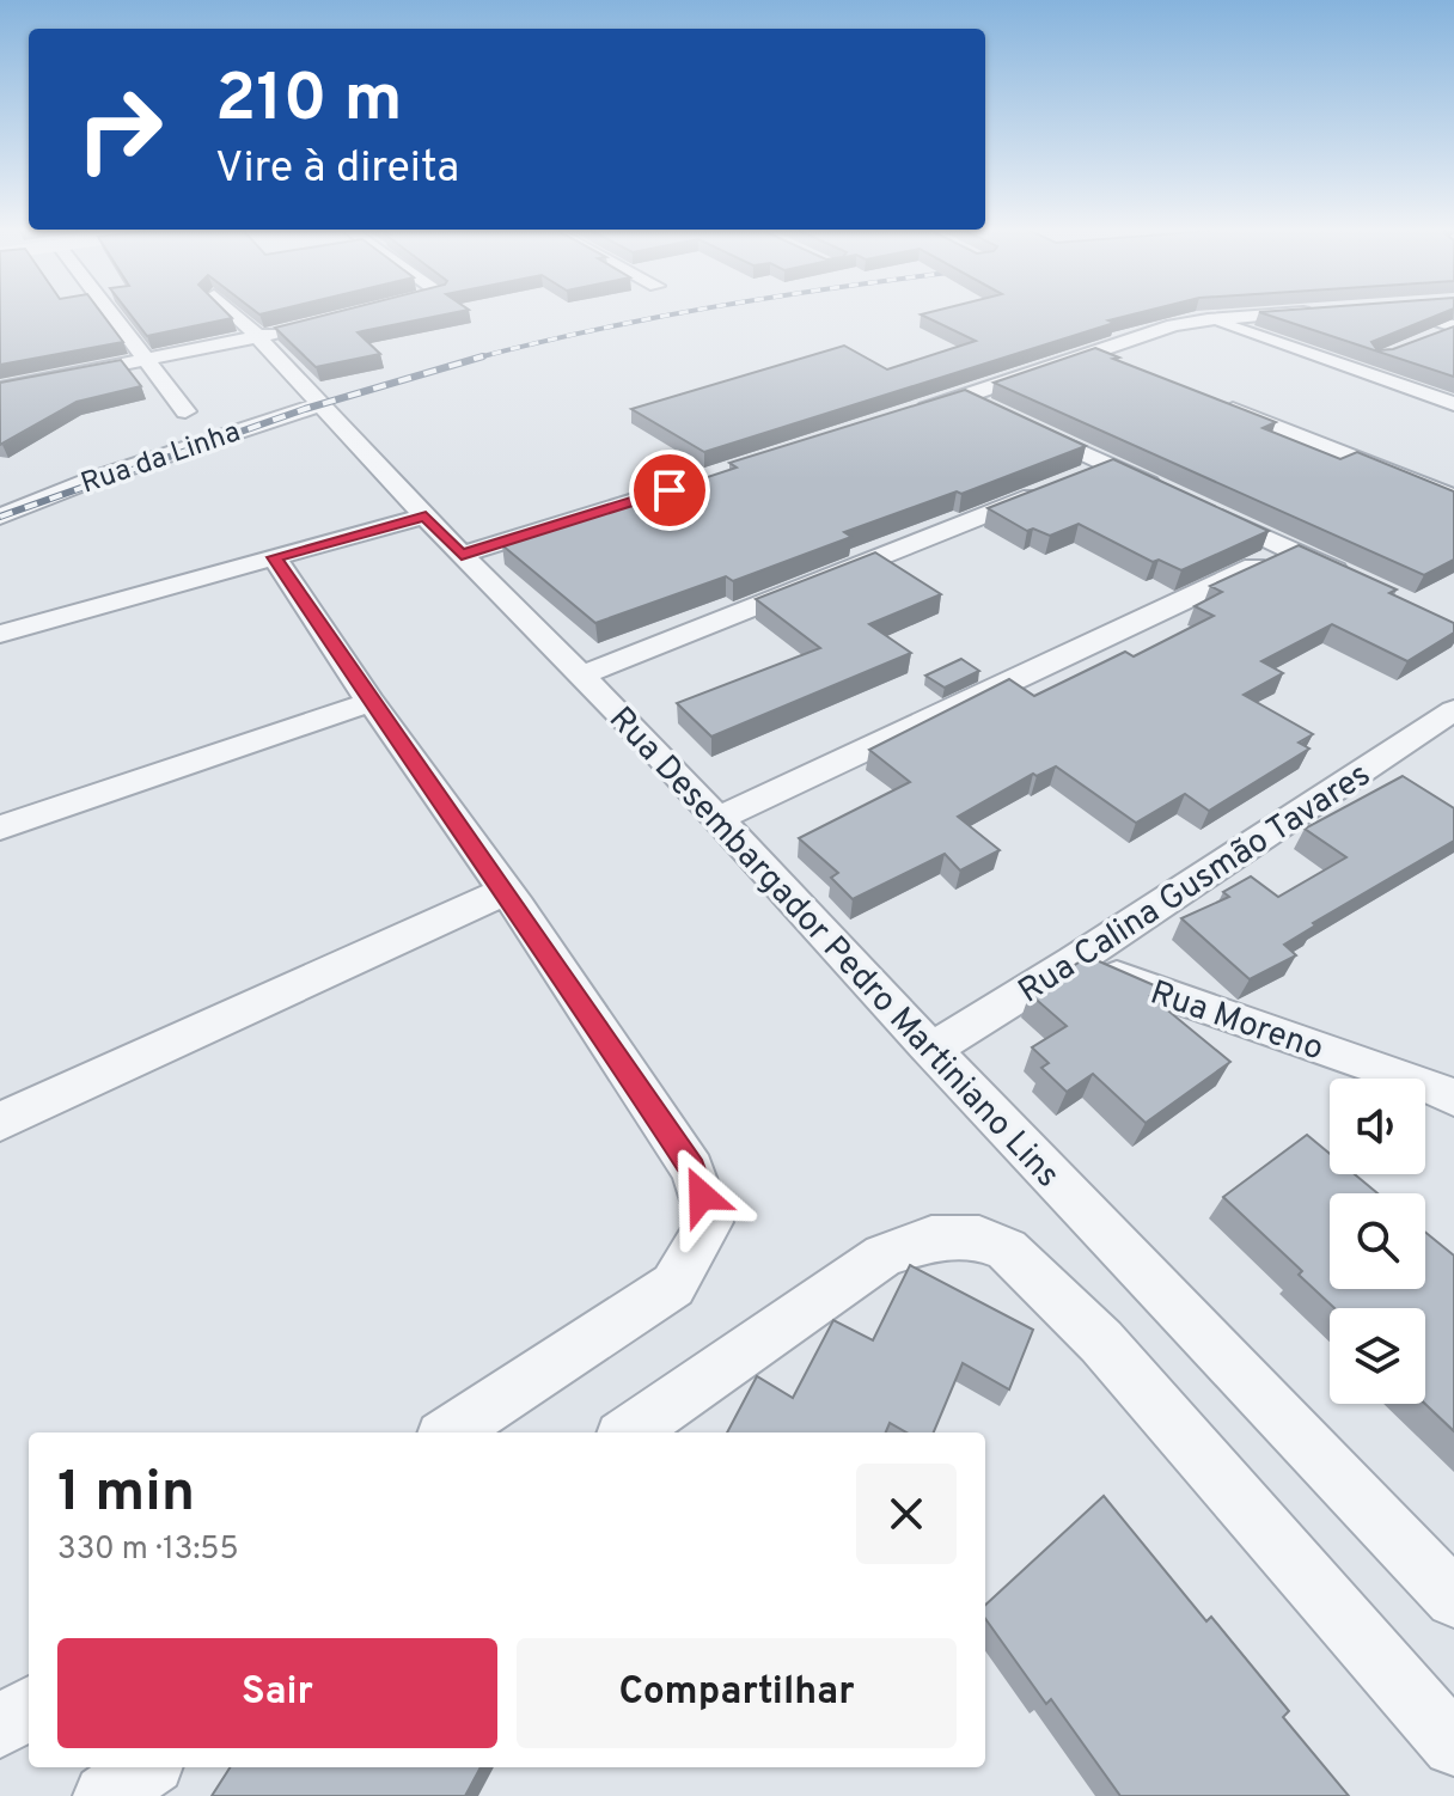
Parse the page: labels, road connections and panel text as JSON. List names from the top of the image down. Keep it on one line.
{"streets":{"street":["Rua da Linha","Rua Calina Gusmão Tavares","Rua Desembargador Pedro Martiniano Lins","Rua Moreno"]},"crossings":[["Rua da Linha","Rua Desembargador Pedro Martiniano Lins"],["Rua Calina Gusmão Tavares","Rua Desembargador Pedro Martiniano Lins"],["Rua Calina Gusmão Tavares","Rua Moreno"]],"page":{"turn":["210 m","Vire à direita"],"heading":["1 min","330 m · 13:55"],"buttons":["Sair","Compartilhar"]}}
